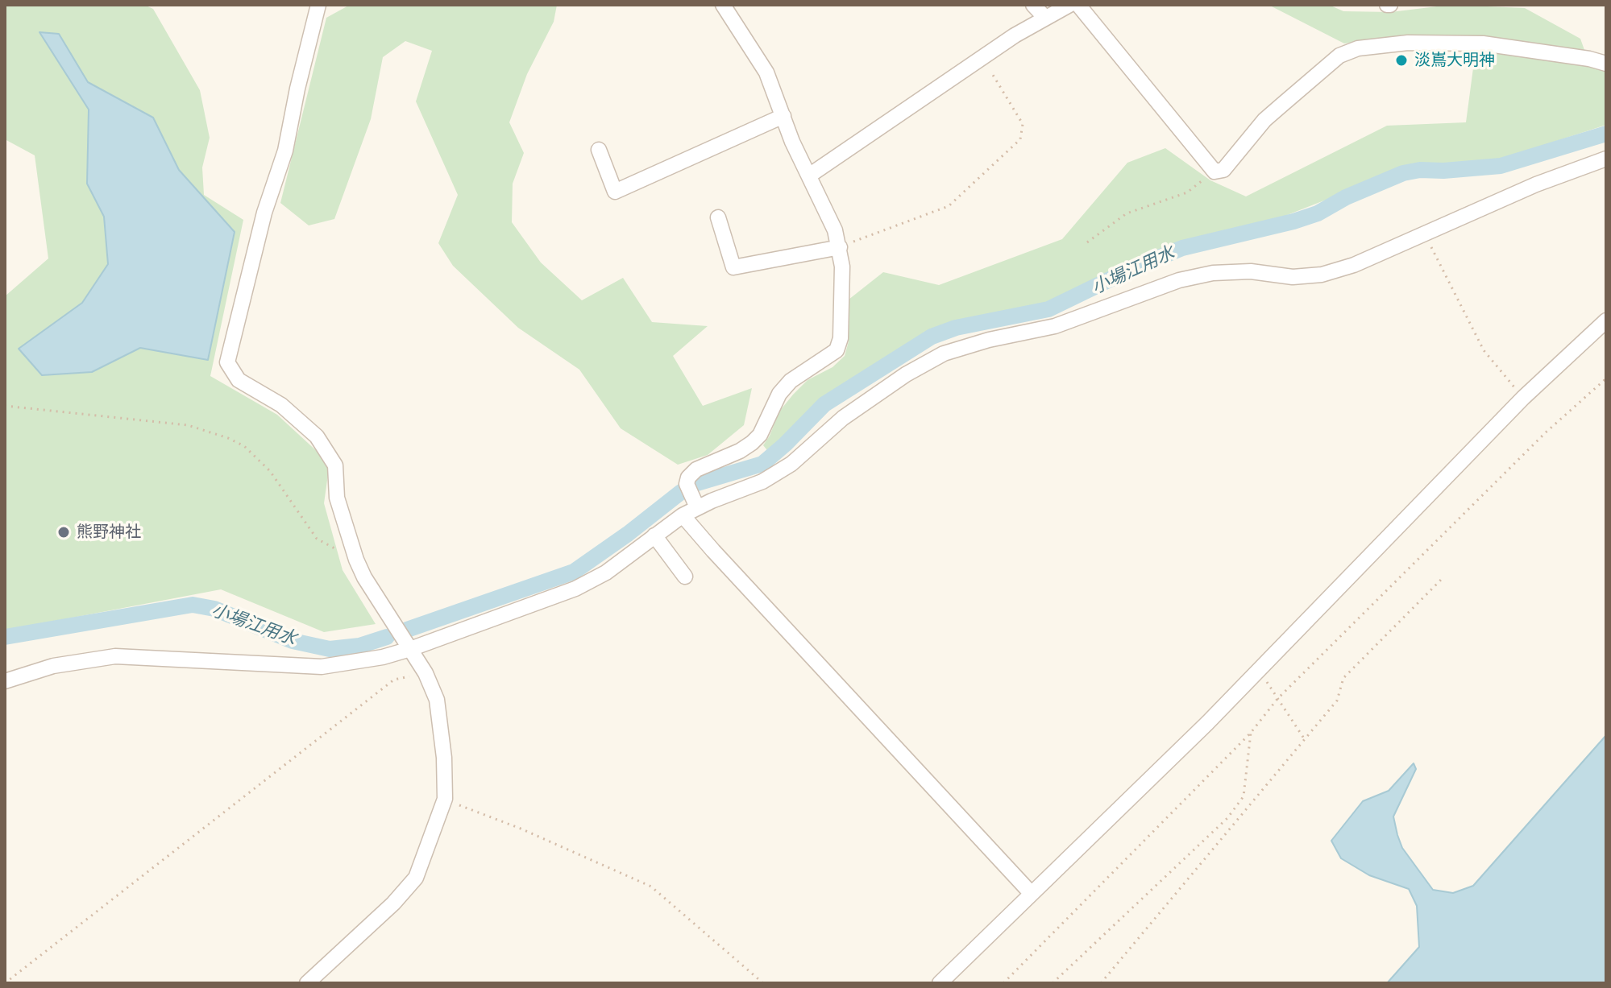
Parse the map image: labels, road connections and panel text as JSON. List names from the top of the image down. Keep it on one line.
{"water":["小場江用水"],"places":["淡嶌大明神","熊野神社"]}
